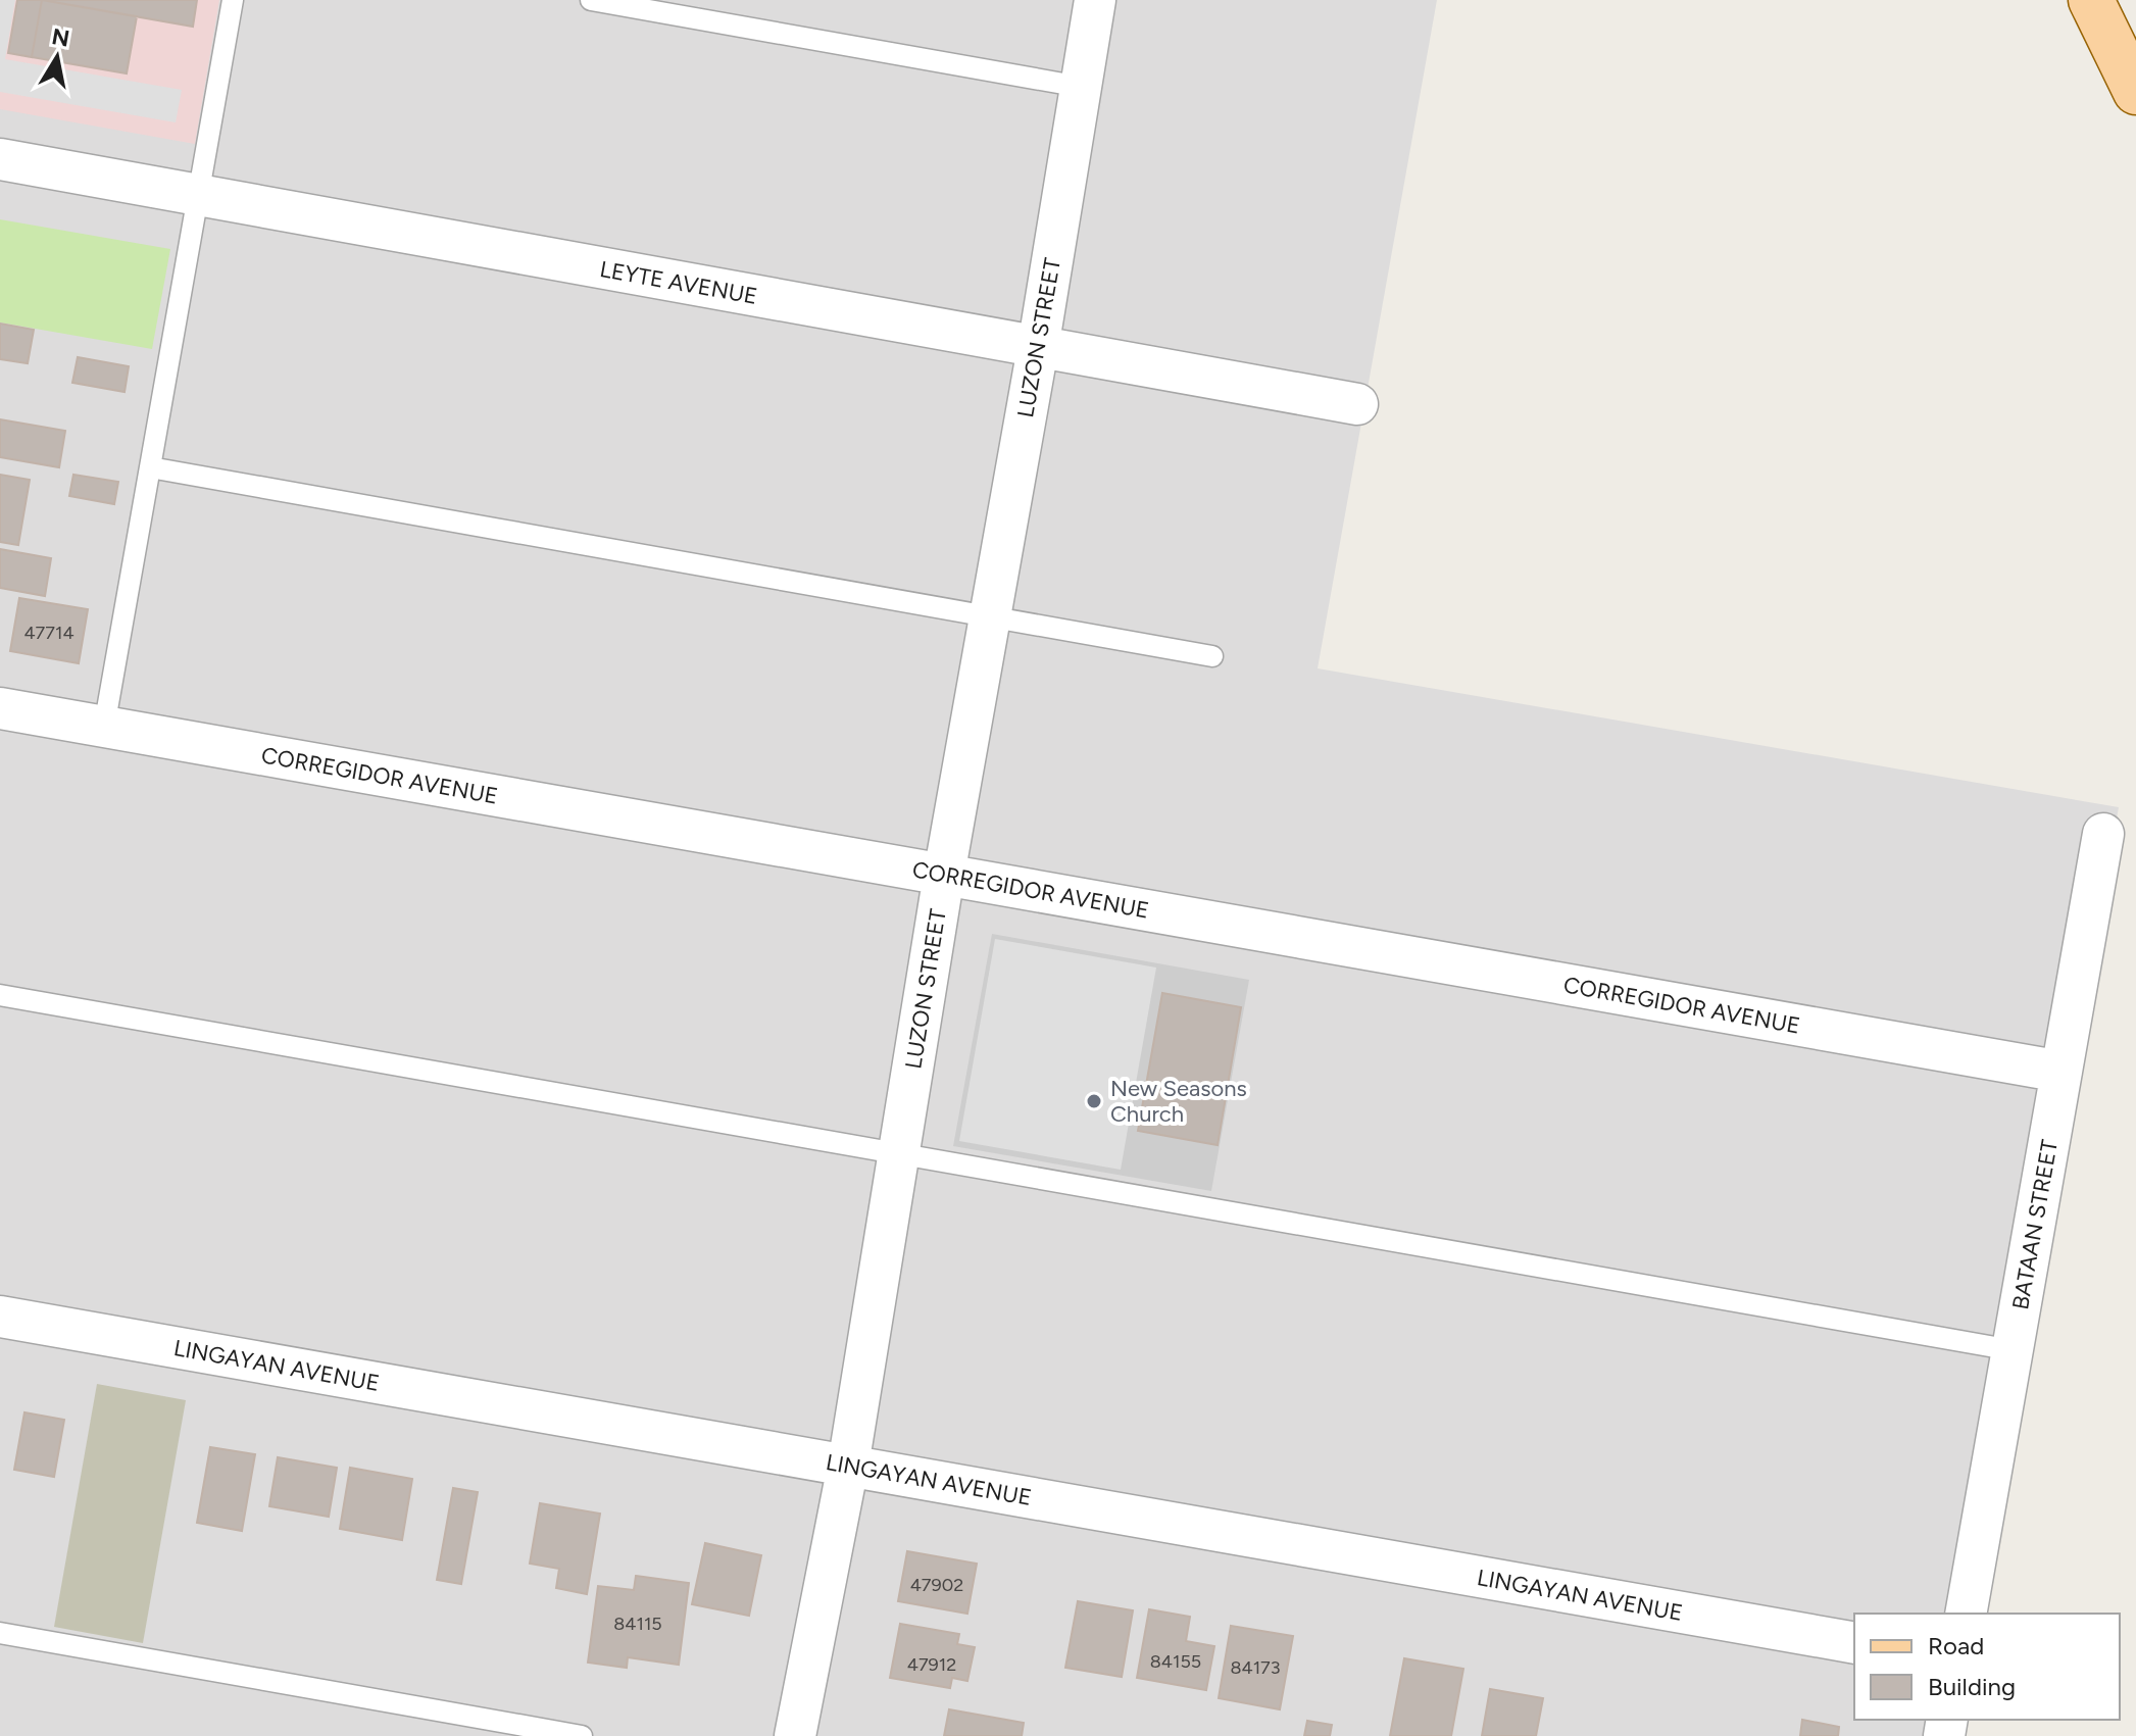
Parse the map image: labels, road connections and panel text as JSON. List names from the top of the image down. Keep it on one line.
{"streets":{"street":["LEYTE AVENUE","LUZON STREET","CORREGIDOR AVENUE","BATAAN STREET","LINGAYAN AVENUE"]},"crossings":[["LEYTE AVENUE","LUZON STREET"],["LUZON STREET","CORREGIDOR AVENUE"],["LUZON STREET","LINGAYAN AVENUE"],["CORREGIDOR AVENUE","BATAAN STREET"]],"places":["New Seasons Church"],"house_numbers":["47714","47902","84115","84155","47912","84173"],"legend":["Road","Building"],"north":"top"}
